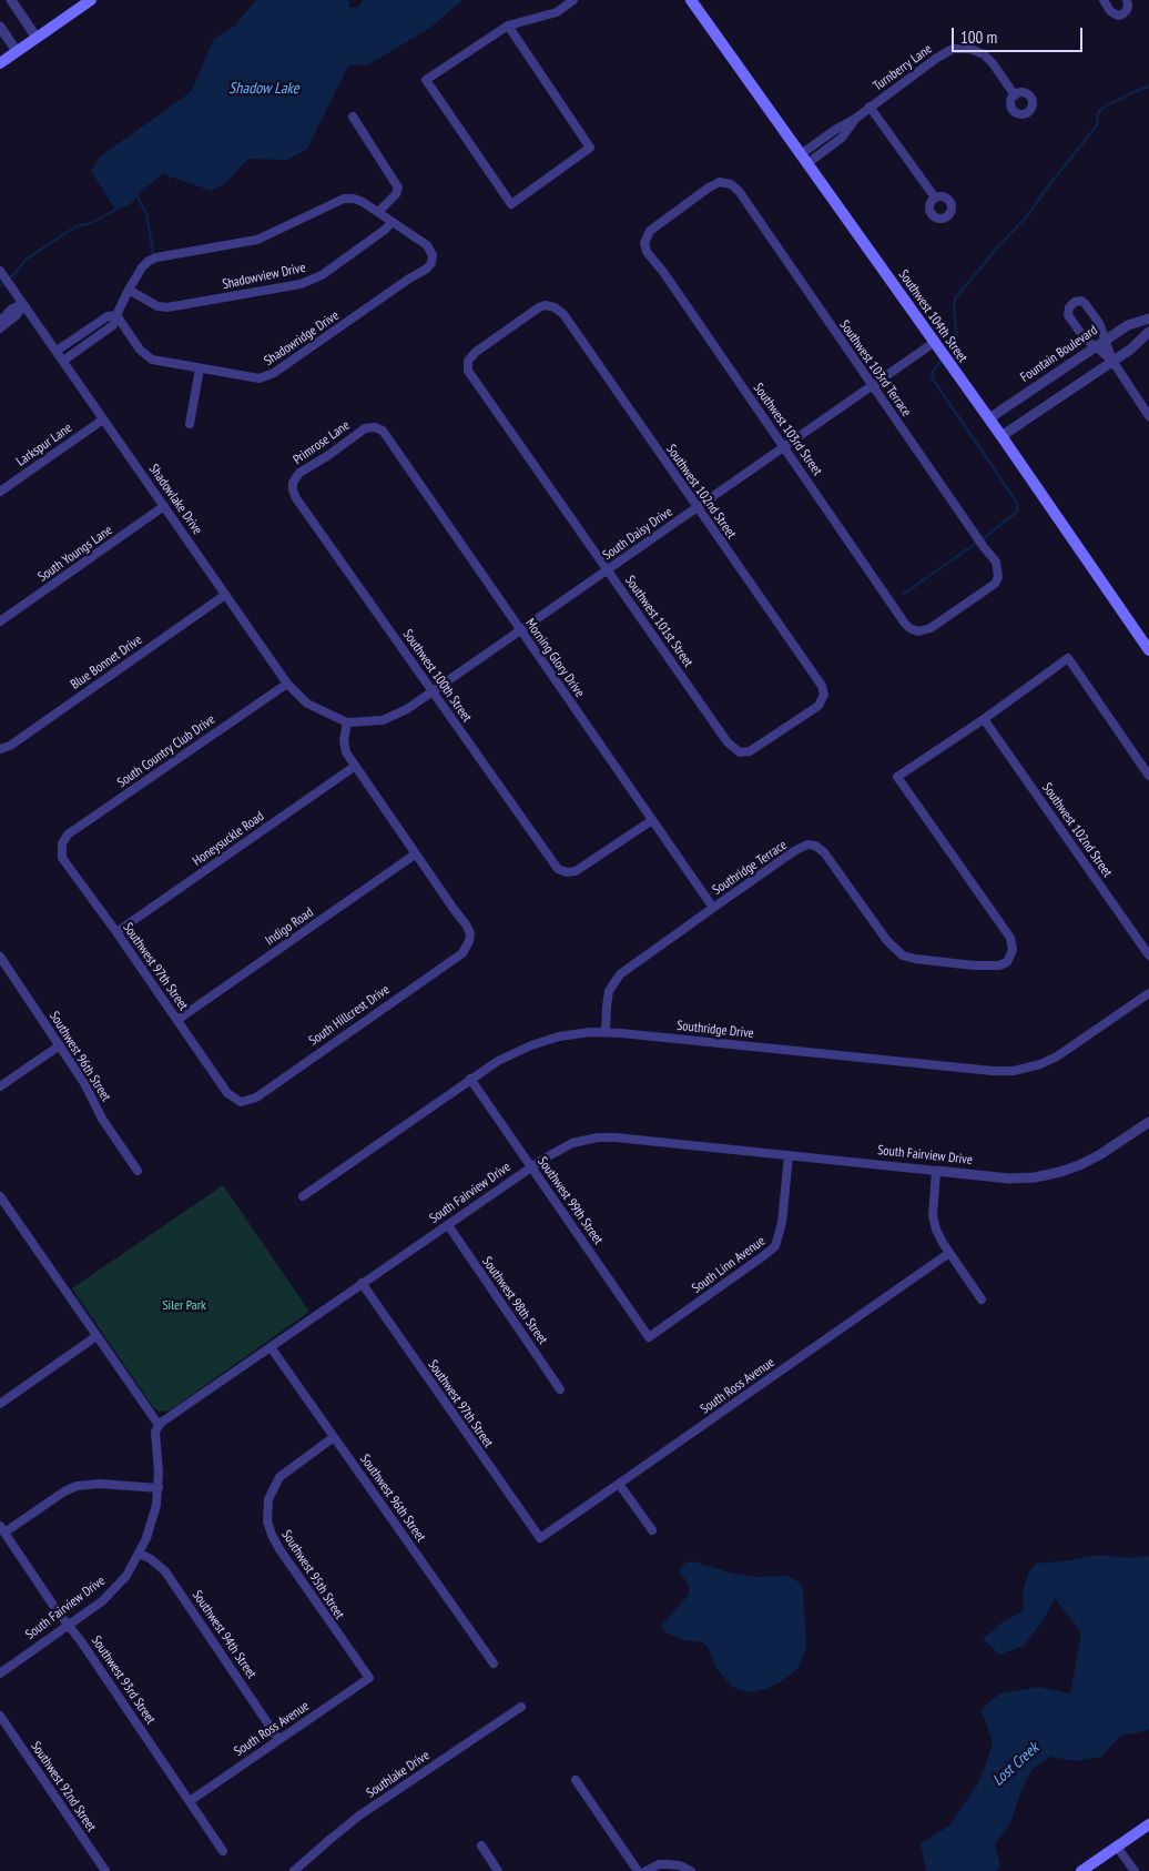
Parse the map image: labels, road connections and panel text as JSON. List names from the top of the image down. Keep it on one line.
{"streets":{"main road":["Southwest 104th Street"],"street":["Turnberry Lane","Shadowview Drive","Shadowridge Drive","Fountain Boulevard","Southwest 103rd Terrace","Southwest 103rd Street","Primrose Lane","Larkspur Lane","Southwest 102nd Street","Shadowlake Drive","South Daisy Drive","South Youngs Lane","Southwest 101st Street","Morning Glory Drive","Blue Bonnet Drive","Southwest 100th Street","South Country Club Drive","Honeysuckle Road","Southridge Terrace","Indigo Road","Southwest 97th Street","South Hillcrest Drive","Southridge Drive","Southwest 96th Street","South Fairview Drive","Southwest 99th Street","South Linn Avenue","Southwest 98th Street","South Ross Avenue","Southwest 95th Street","Southwest 94th Street","Southwest 93rd Street","Southlake Drive","Southwest 92nd Street"]},"crossings":[["Turnberry Lane","Southwest 104th Street"],["Shadowview Drive","Shadowridge Drive"],["Southwest 104th Street","Fountain Boulevard"],["Southwest 104th Street","South Daisy Drive"],["Southwest 103rd Terrace","Southwest 103rd Street"],["Southwest 103rd Terrace","South Daisy Drive"],["Southwest 103rd Street","South Daisy Drive"],["Primrose Lane","Morning Glory Drive"],["Primrose Lane","Southwest 100th Street"],["Larkspur Lane","Shadowlake Drive"],["Southwest 102nd Street","South Daisy Drive"],["Southwest 102nd Street","Southwest 101st Street"],["Southwest 102nd Street","Southridge Terrace"],["Shadowlake Drive","South Daisy Drive"],["Shadowlake Drive","South Youngs Lane"],["Shadowlake Drive","Blue Bonnet Drive"],["Shadowlake Drive","South Country Club Drive"],["South Daisy Drive","Southwest 101st Street"],["South Daisy Drive","Morning Glory Drive"],["South Daisy Drive","Southwest 100th Street"],["Morning Glory Drive","Southwest 100th Street"],["Morning Glory Drive","Southridge Terrace"],["South Country Club Drive","Southwest 97th Street"],["Honeysuckle Road","Southwest 97th Street"],["Southridge Terrace","Southridge Drive"],["Indigo Road","Southwest 97th Street"],["Indigo Road","South Hillcrest Drive"],["Southwest 97th Street","South Hillcrest Drive"],["Southwest 97th Street","South Fairview Drive"],["Southwest 97th Street","South Ross Avenue"],["Southridge Drive","Southwest 99th Street"],["Southwest 96th Street","South Fairview Drive"],["Southwest 96th Street","Southwest 95th Street"],["South Fairview Drive","Southwest 99th Street"],["South Fairview Drive","South Linn Avenue"],["South Fairview Drive","Southwest 98th Street"],["South Fairview Drive","Southwest 94th Street"],["South Fairview Drive","Southwest 93rd Street"],["Southwest 99th Street","South Linn Avenue"],["South Ross Avenue","Southwest 95th Street"],["South Ross Avenue","Southwest 94th Street"],["South Ross Avenue","Southwest 93rd Street"]],"water":["Shadow Lake","Lost Creek"],"parks":["Siler Park"],"scale_bar":"100 m"}
